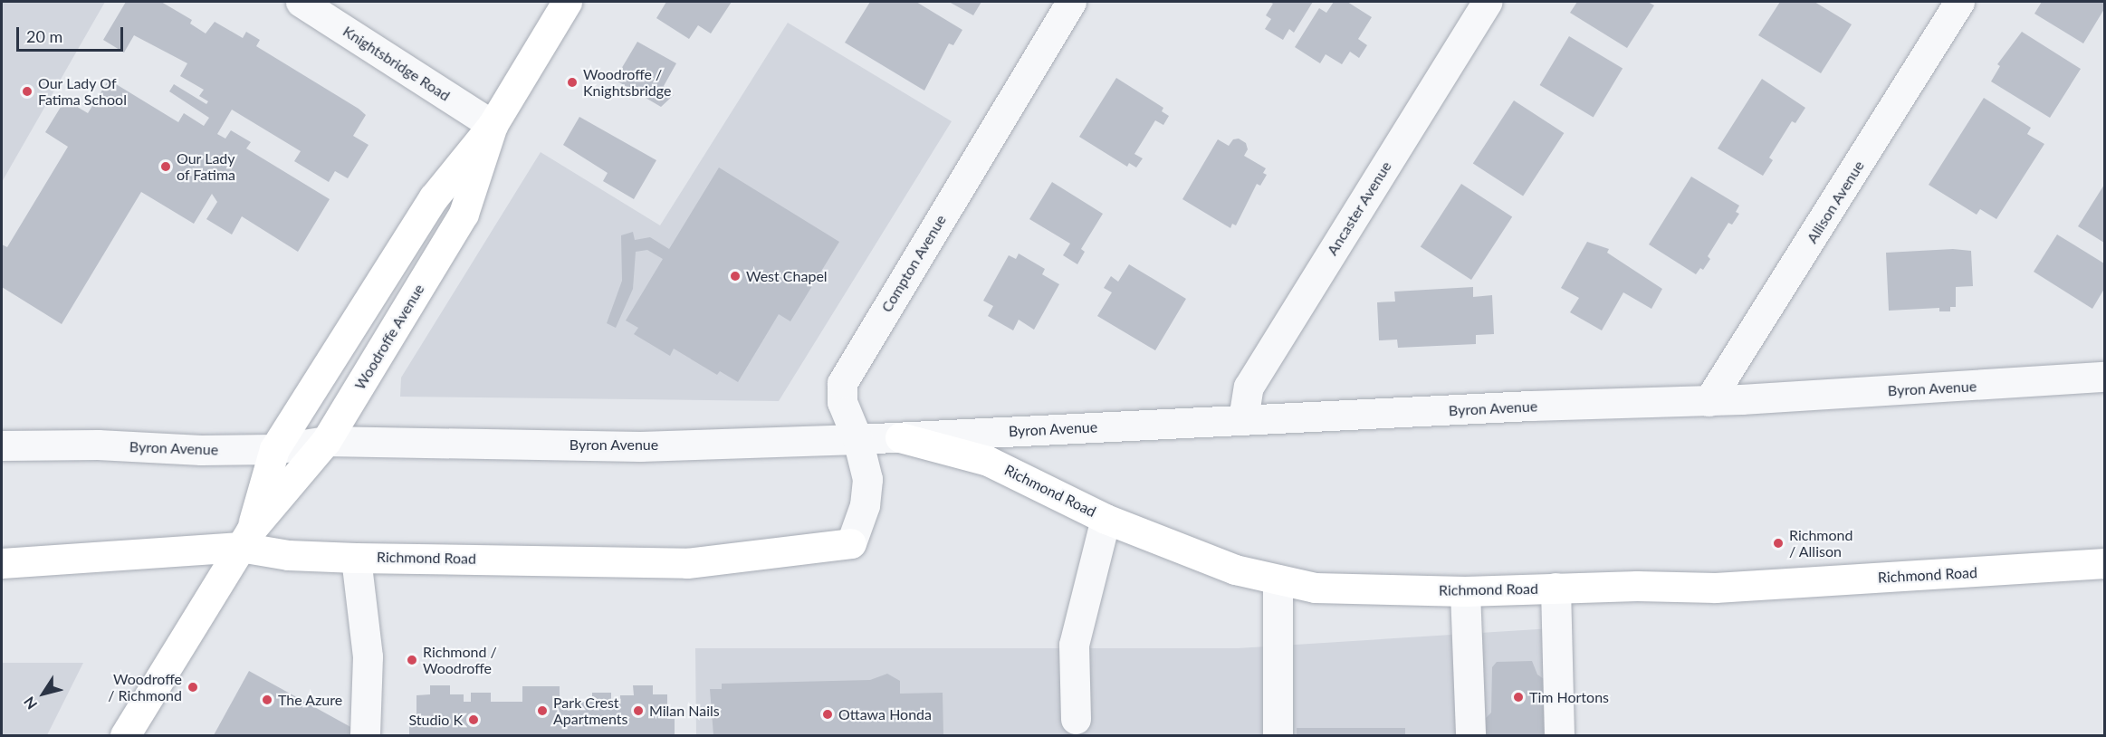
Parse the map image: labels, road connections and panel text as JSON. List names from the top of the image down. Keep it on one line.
{"streets":{"main road":["Woodroffe Avenue","Richmond Road"],"street":["Knightsbridge Road","Allison Avenue","Ancaster Avenue","Compton Avenue","Byron Avenue"]},"crossings":[["Knightsbridge Road","Woodroffe Avenue"],["Allison Avenue","Byron Avenue"],["Ancaster Avenue","Byron Avenue"],["Compton Avenue","Byron Avenue"],["Compton Avenue","Richmond Road"],["Woodroffe Avenue","Byron Avenue"],["Woodroffe Avenue","Richmond Road"],["Byron Avenue","Richmond Road"]],"places":["Woodroffe / Knightsbridge","Our Lady Of Fatima School","Our Lady of Fatima","West Chapel","Richmond / Allison","Richmond / Woodroffe","Woodroffe / Richmond","Tim Hortons","The Azure","Park Crest Apartments","Milan Nails","Ottawa Honda","Studio K"],"scale_bar":"20 m","north":"bottom left"}
